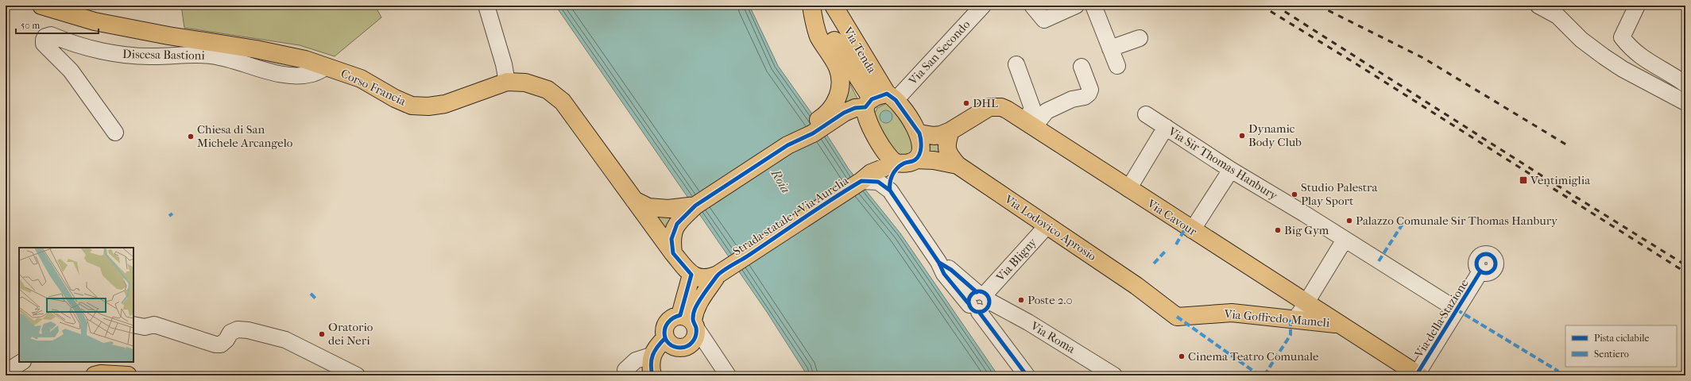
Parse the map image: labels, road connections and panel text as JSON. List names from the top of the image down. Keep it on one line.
{"streets":{"main road":["Via Tenda","Corso Francia","Strada statale 1 Via Aurelia","Via Cavour","Via Lodovico Aprosio","Via Goffredo Mameli"],"street":["Via San Secondo","Discesa Bastioni","Via Sir Thomas Hanbury","Via Bligny","Via della Stazione","Via Roma"]},"crossings":[["Via Tenda","Via San Secondo"],["Discesa Bastioni","Corso Francia"],["Strada statale 1 Via Aurelia","Via Lodovico Aprosio"],["Via Cavour","Via Goffredo Mameli"],["Via Cavour","Via della Stazione"],["Via Lodovico Aprosio","Via Bligny"],["Via Lodovico Aprosio","Via Goffredo Mameli"],["Via Bligny","Via Roma"]],"water":["Roia"],"places":{"other":["DHL","Dynamic Body Club","Chiesa di San Michele Arcangelo","Studio Palestra Play Sport","Palazzo Comunale Sir Thomas Hanbury","Big Gym","Poste 2.0","Oratorio dei Neri","Cinema Teatro Comunale"],"transit":["Ventimiglia"]},"legend":["Pista ciclabile","Sentiero"],"scale_bar":"50 m"}
